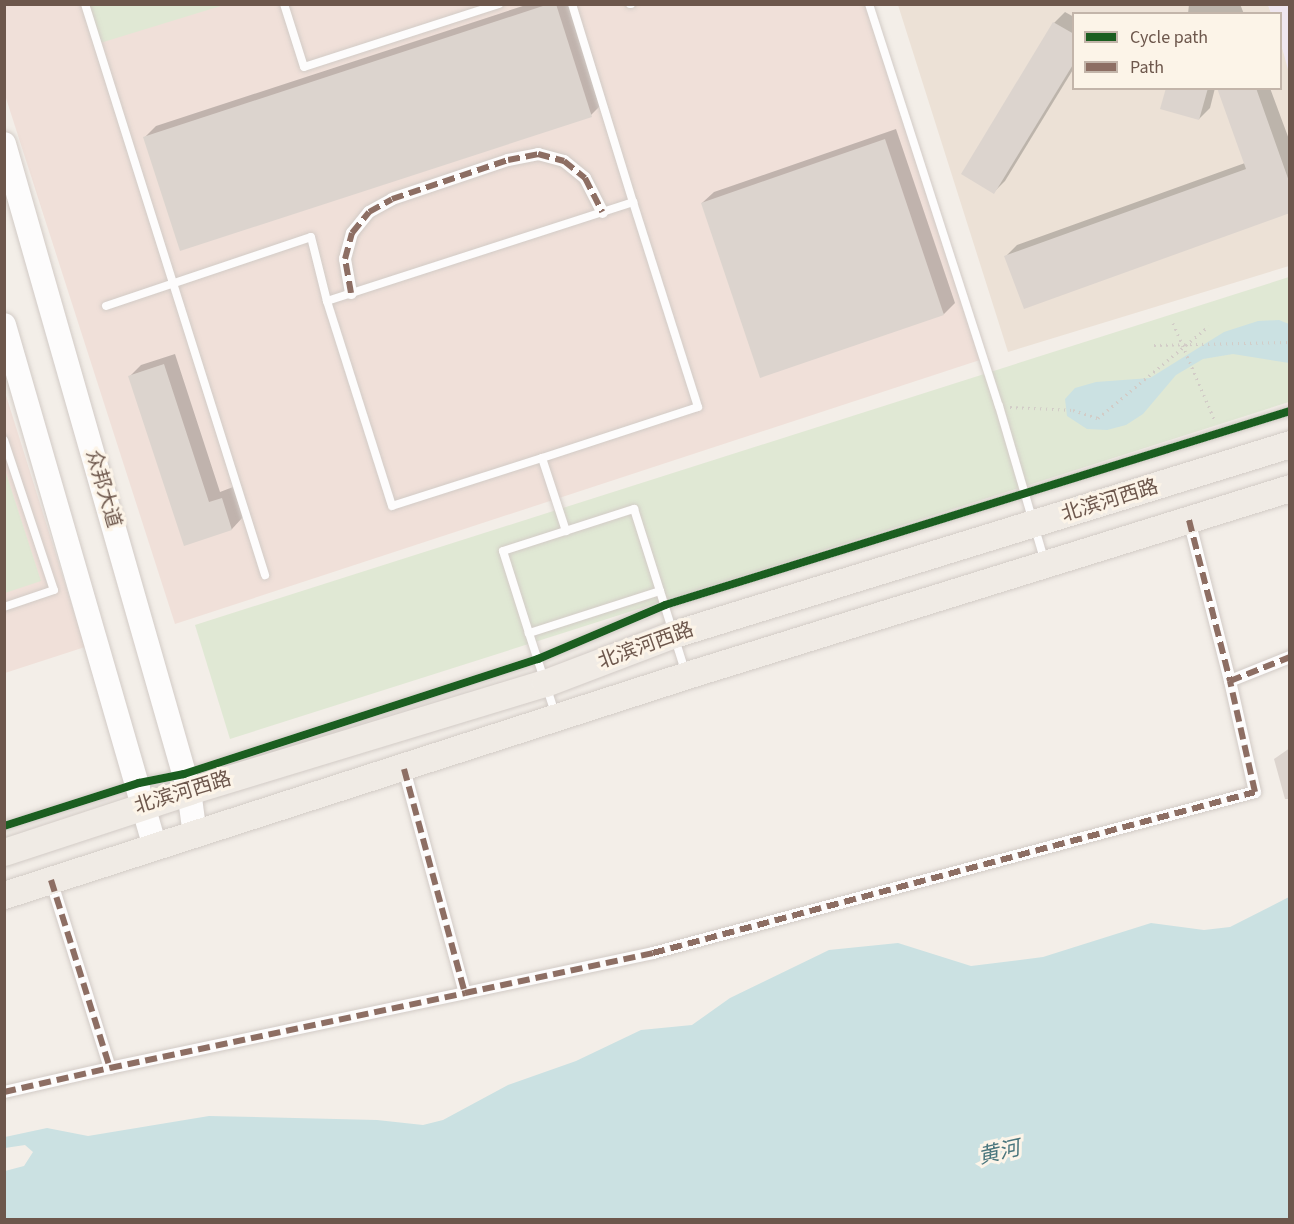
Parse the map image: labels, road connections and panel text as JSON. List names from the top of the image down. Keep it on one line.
{"streets":{"main road":["众邦大道","北滨河西路"]},"crossings":[["众邦大道","北滨河西路"]],"water":["黄河"],"legend":["Cycle path","Path"]}
